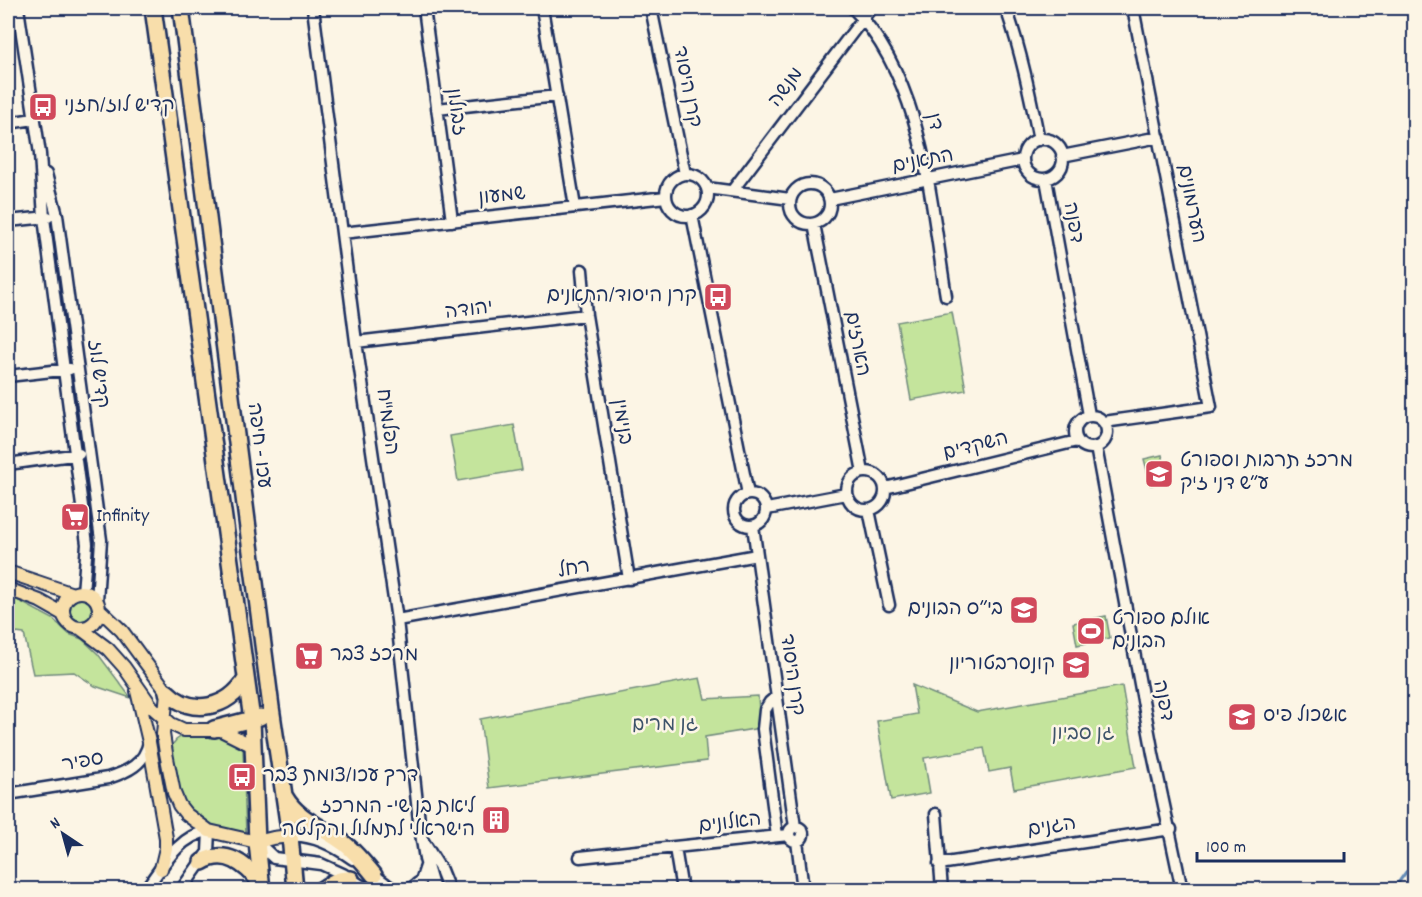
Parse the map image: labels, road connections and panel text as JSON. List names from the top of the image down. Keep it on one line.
{"streets":{"highway":["עכו - חיפה"],"street":["קרן היסוד","מנשה","זבולון","דן","התאנים","שמעון","הערמונים","דפנה","יהודה","הארזים","קדיש לוז","הפלמ\"ח","בנימין","השקדים","רחל","ספיר","האלונים","הגנים"]},"crossings":[["קרן היסוד","שמעון"],["קרן היסוד","רחל"],["קרן היסוד","האלונים"],["מנשה","דן"],["זבולון","שמעון"],["דן","התאנים"],["התאנים","דפנה"],["התאנים","הארזים"],["שמעון","הפלמ\"ח"],["הערמונים","דפנה"],["הערמונים","השקדים"],["דפנה","השקדים"],["דפנה","הגנים"],["יהודה","הפלמ\"ח"],["יהודה","בנימין"],["הארזים","השקדים"],["הפלמ\"ח","רחל"],["בנימין","רחל"]],"parks":["גן מרים","גן סביון"],"places":{"bus stop":["קדיש לוז/חזני","קרן היסוד/התאנים","דרך עכו/צומת צבר"],"school or university":["מרכז תרבות וספורט ע״ש דני ז'ק","בי״ס הבונים","קונסרבטוריון","אשכול פיס"],"supermarket":["Infinity","מרכז צבר"],"sports":["אולם ספורט הבונים"],"building":["ליאת בן שי- המרכז הישראלי לתמלול והקלטה"]},"scale_bar":"100 m","north":"top left"}
